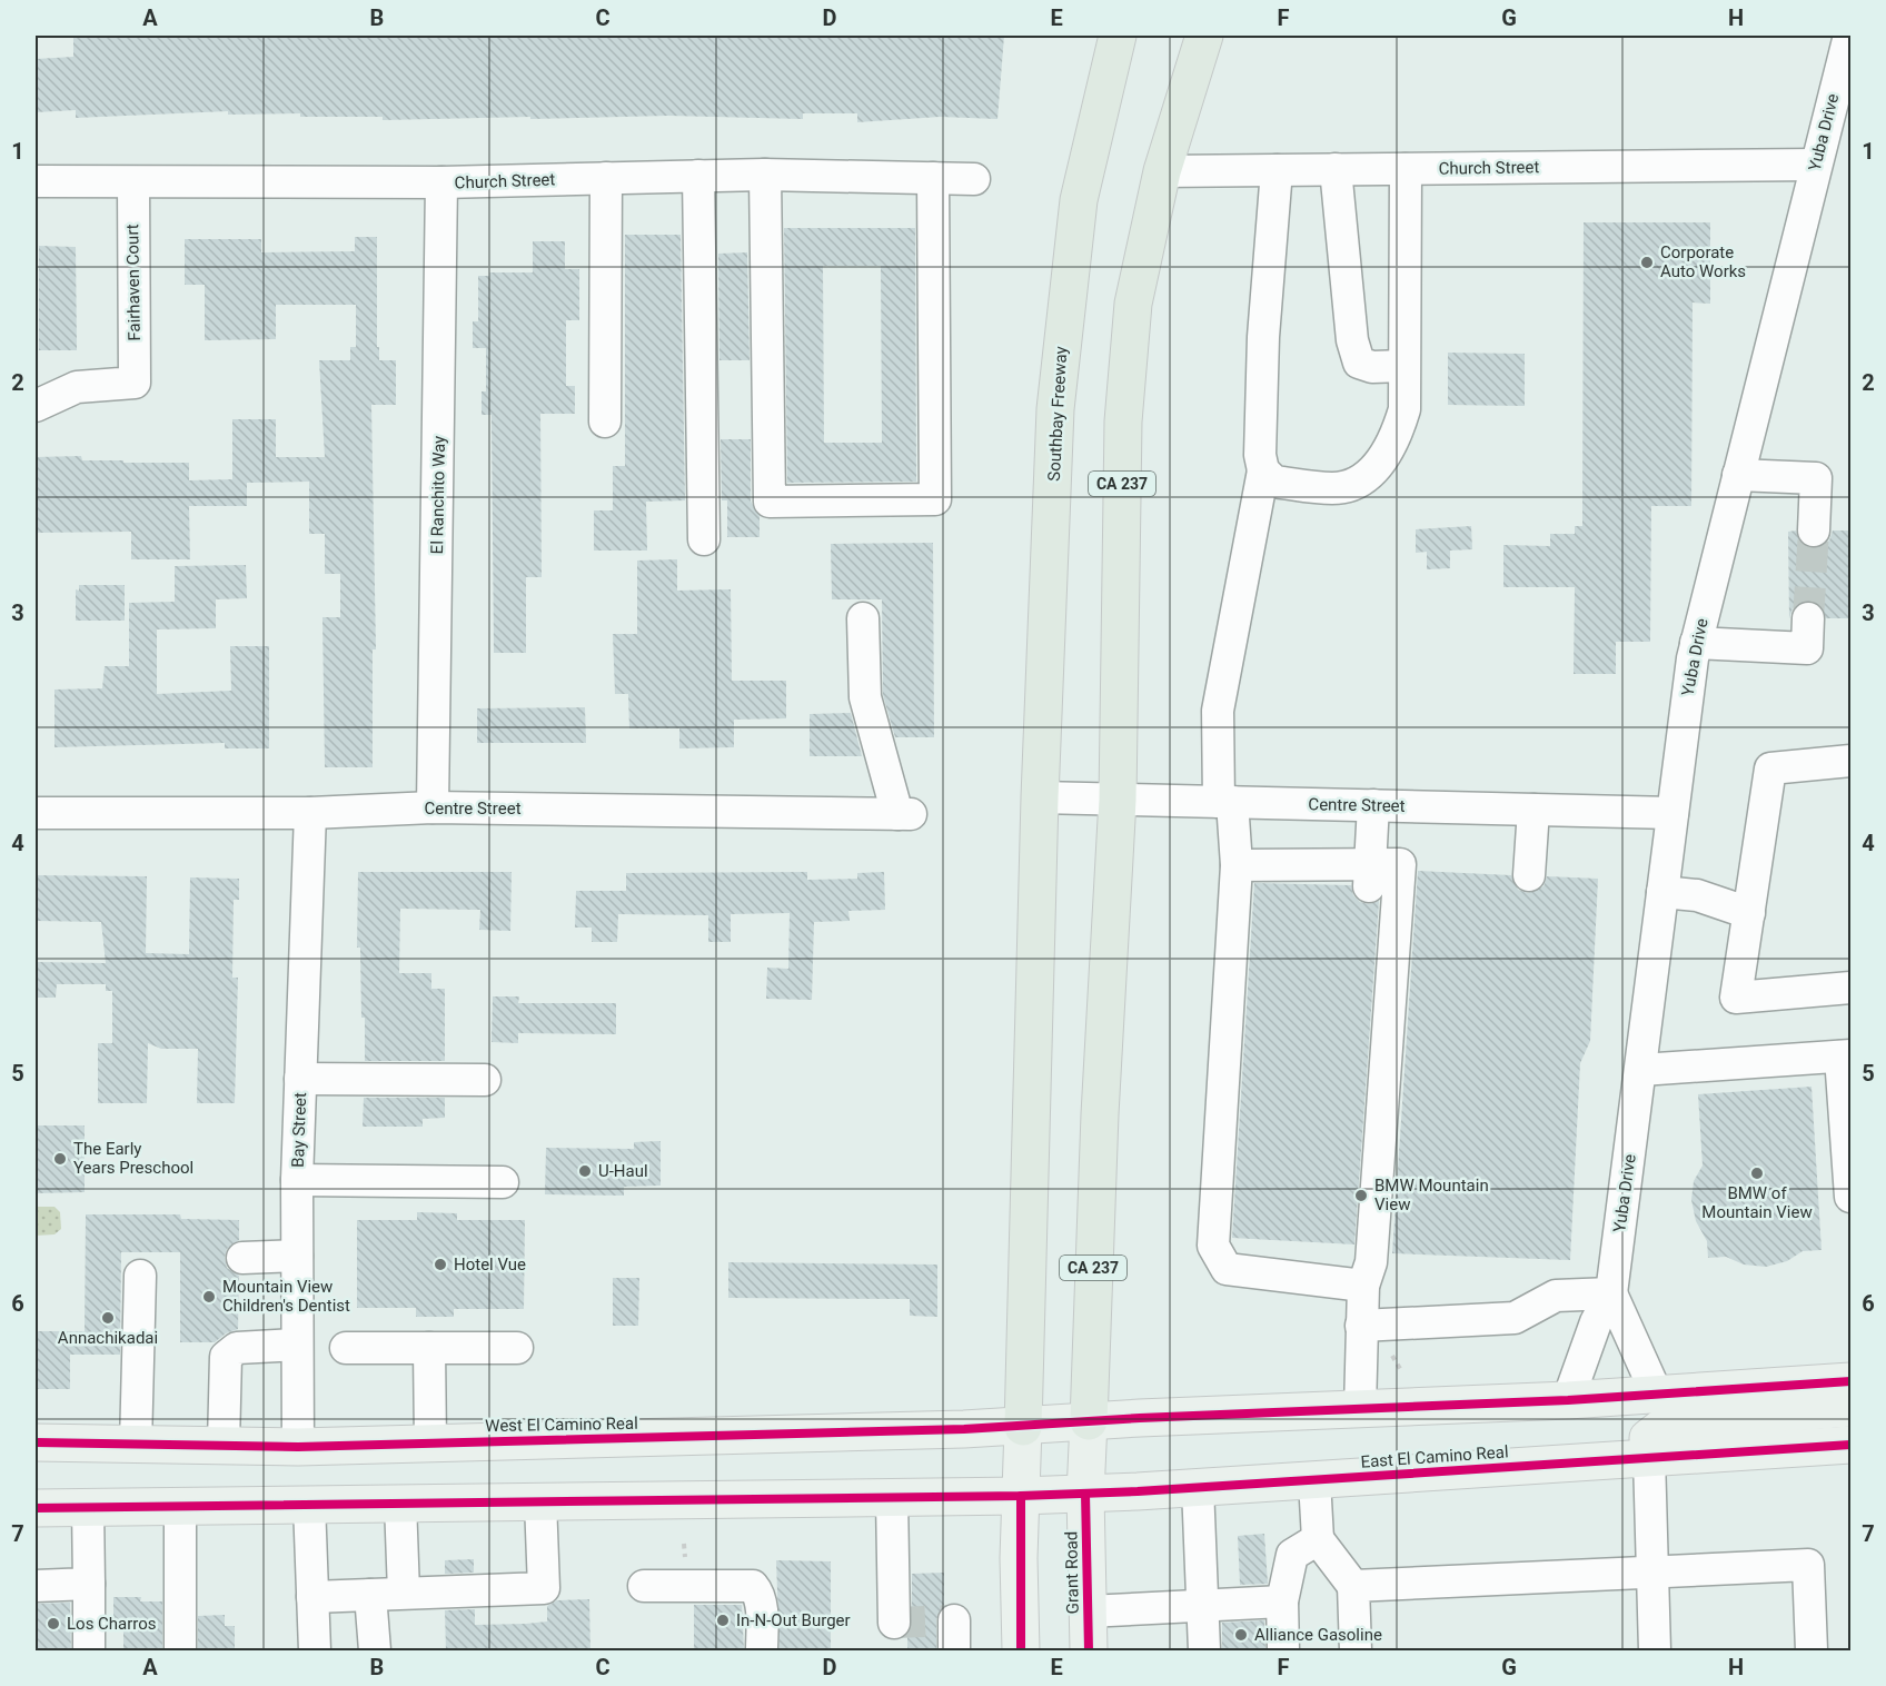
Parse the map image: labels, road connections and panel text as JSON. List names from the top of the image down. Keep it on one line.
{"streets":{"highway":["Southbay Freeway","CA 237"],"main road":["West El Camino Real","East El Camino Real","Grant Road"],"street":["Yuba Drive","Church Street","Fairhaven Court","El Ranchito Way","Centre Street","Bay Street"]},"crossings":[["Yuba Drive","Church Street"],["Yuba Drive","Centre Street"],["Church Street","Fairhaven Court"],["Church Street","CA 237"],["Church Street","El Ranchito Way"],["Southbay Freeway","Centre Street"],["Southbay Freeway","West El Camino Real"],["CA 237","Centre Street"],["CA 237","West El Camino Real"],["CA 237","Grant Road"],["El Ranchito Way","Centre Street"],["Centre Street","Bay Street"],["Bay Street","West El Camino Real"],["West El Camino Real","Grant Road"],["East El Camino Real","Grant Road"]],"places":["Corporate Auto Works","The Early Years Preschool","U-Haul","BMW of Mountain View","BMW Mountain View","Hotel Vue","Mountain View Children's Dentist","Annachikadai","In-N-Out Burger","Los Charros","Alliance Gasoline"],"grid":{"columns":["A","B","C","D","E","F","G","H"],"rows":["1","2","3","4","5","6","7"]}}
